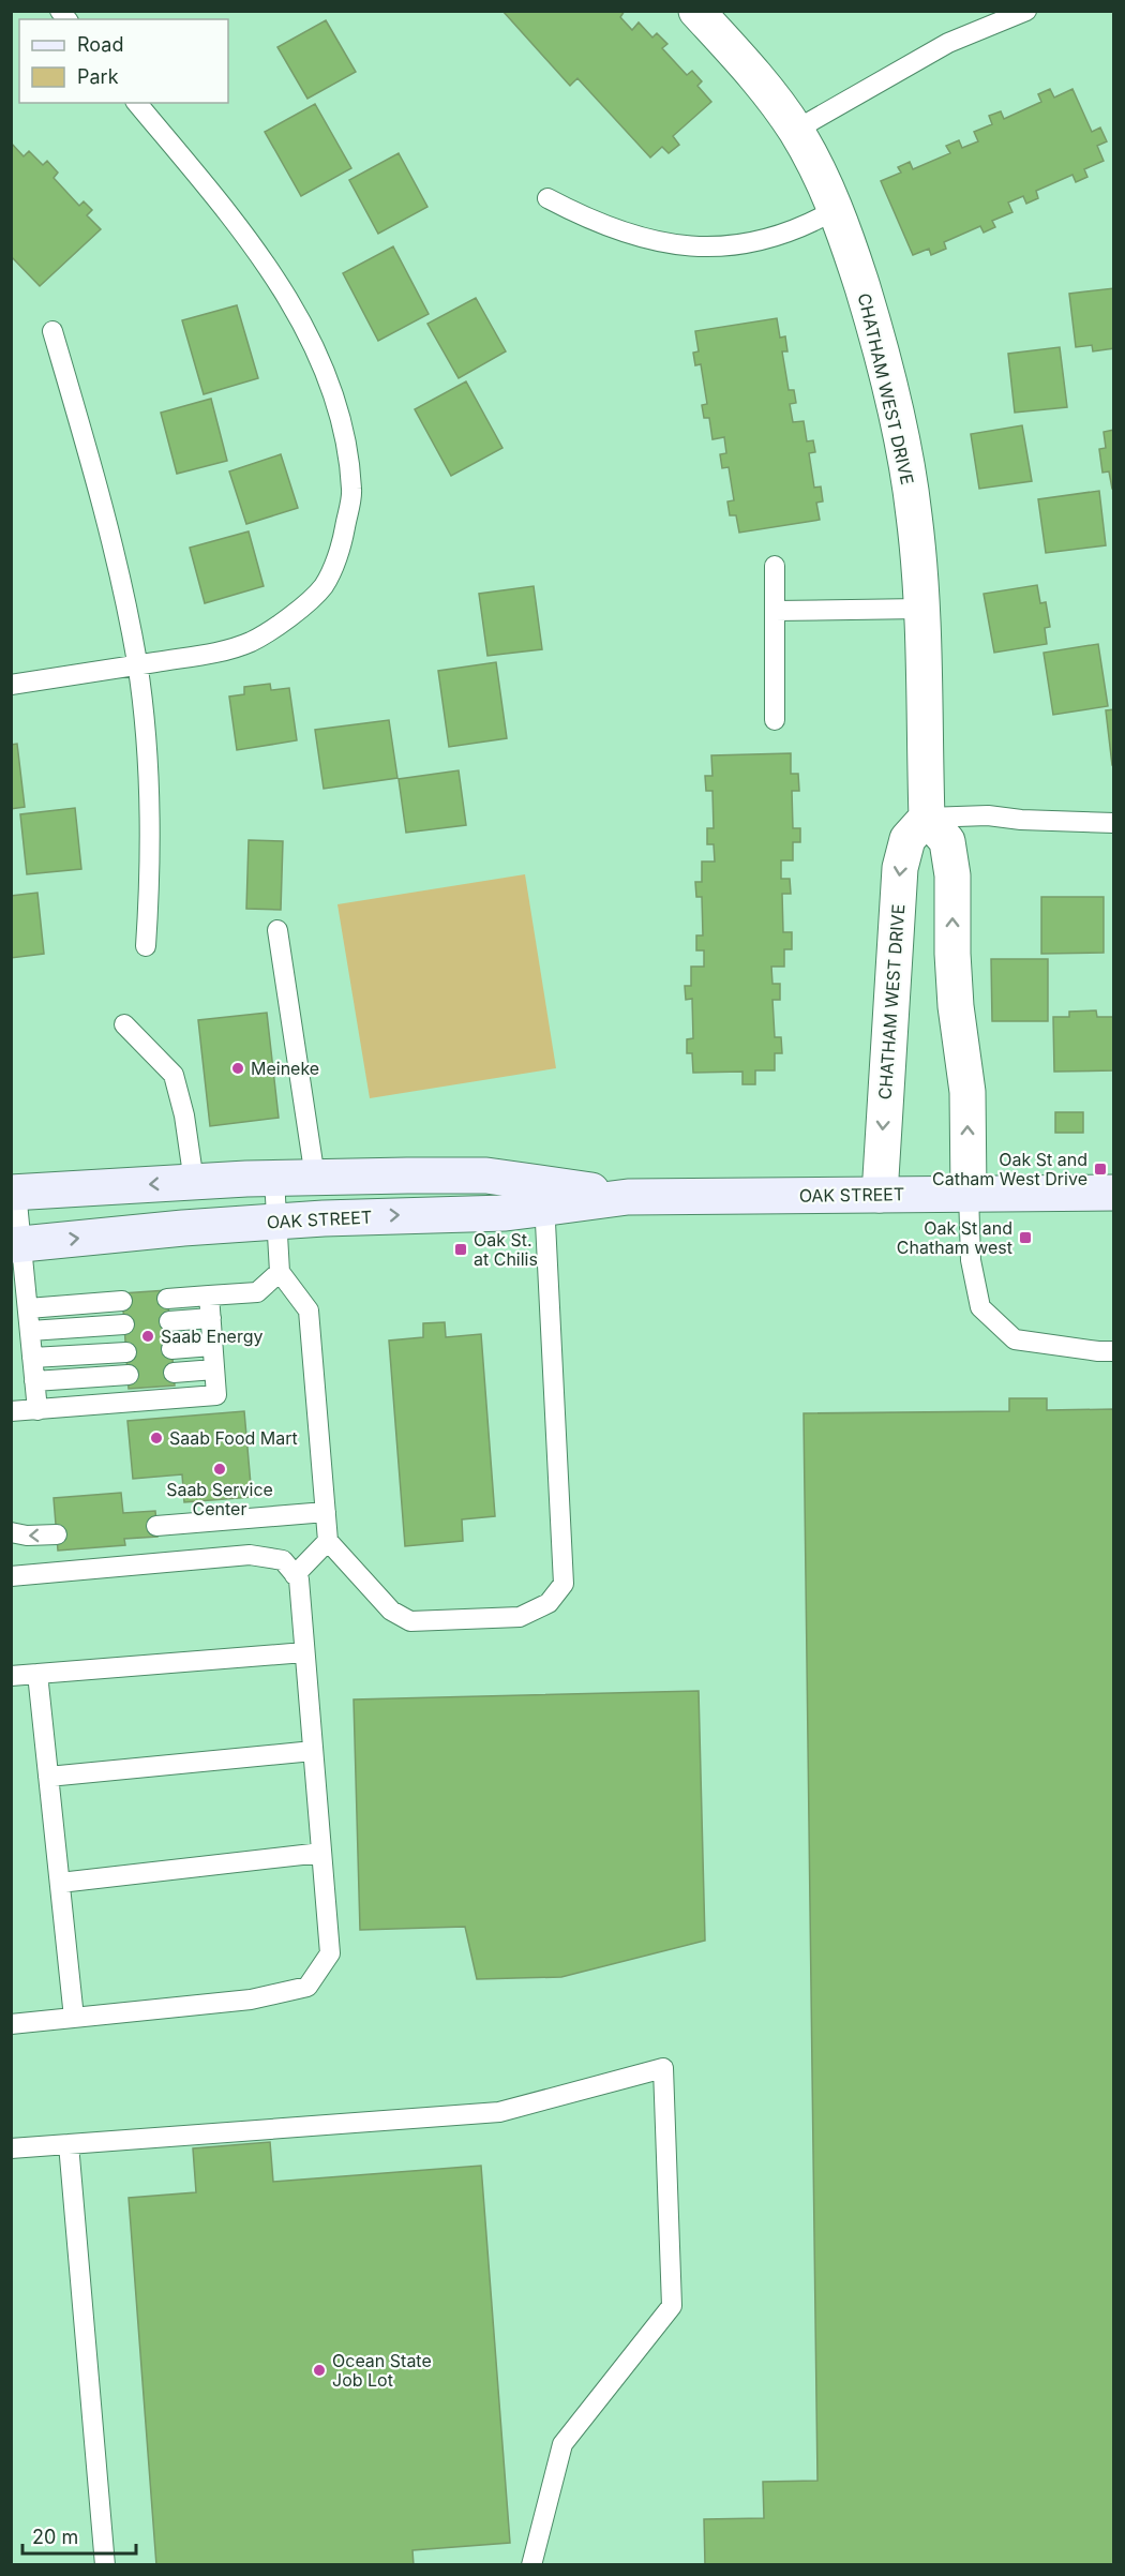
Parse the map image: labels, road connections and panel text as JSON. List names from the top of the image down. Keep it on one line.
{"streets":{"main road":["OAK STREET"],"street":["CHATHAM WEST DRIVE"]},"crossings":[["CHATHAM WEST DRIVE","OAK STREET"]],"places":{"other":["Meineke","Saab Energy","Saab Food Mart","Saab Service Center","Ocean State Job Lot"],"transit":["Oak St and Catham West Drive","Oak St and Chatham west","Oak St. at Chilis"]},"legend":["Road","Park"],"scale_bar":"20 m"}
